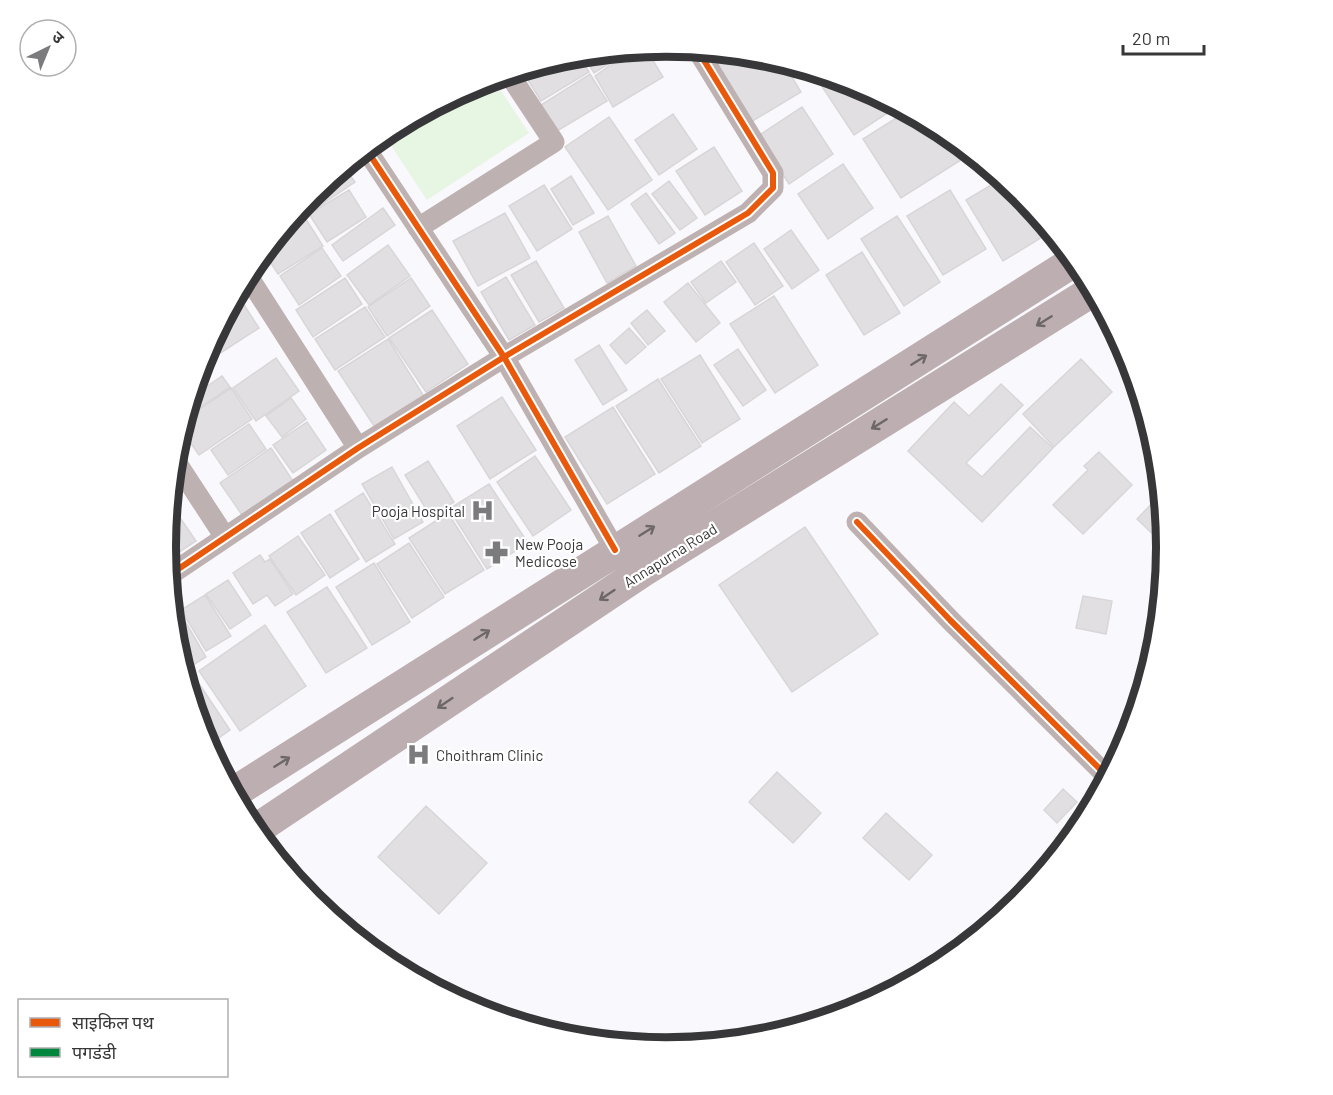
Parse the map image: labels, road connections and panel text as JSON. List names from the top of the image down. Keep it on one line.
{"streets":{"main road":["Annapurna Road"]},"places":{"hospital":["Pooja Hospital","Choithram Clinic"],"pharmacy":["New Pooja Medicose"]},"legend":["साइकिल पथ","पगडंडी"],"scale_bar":"20 m","north":"top right"}
